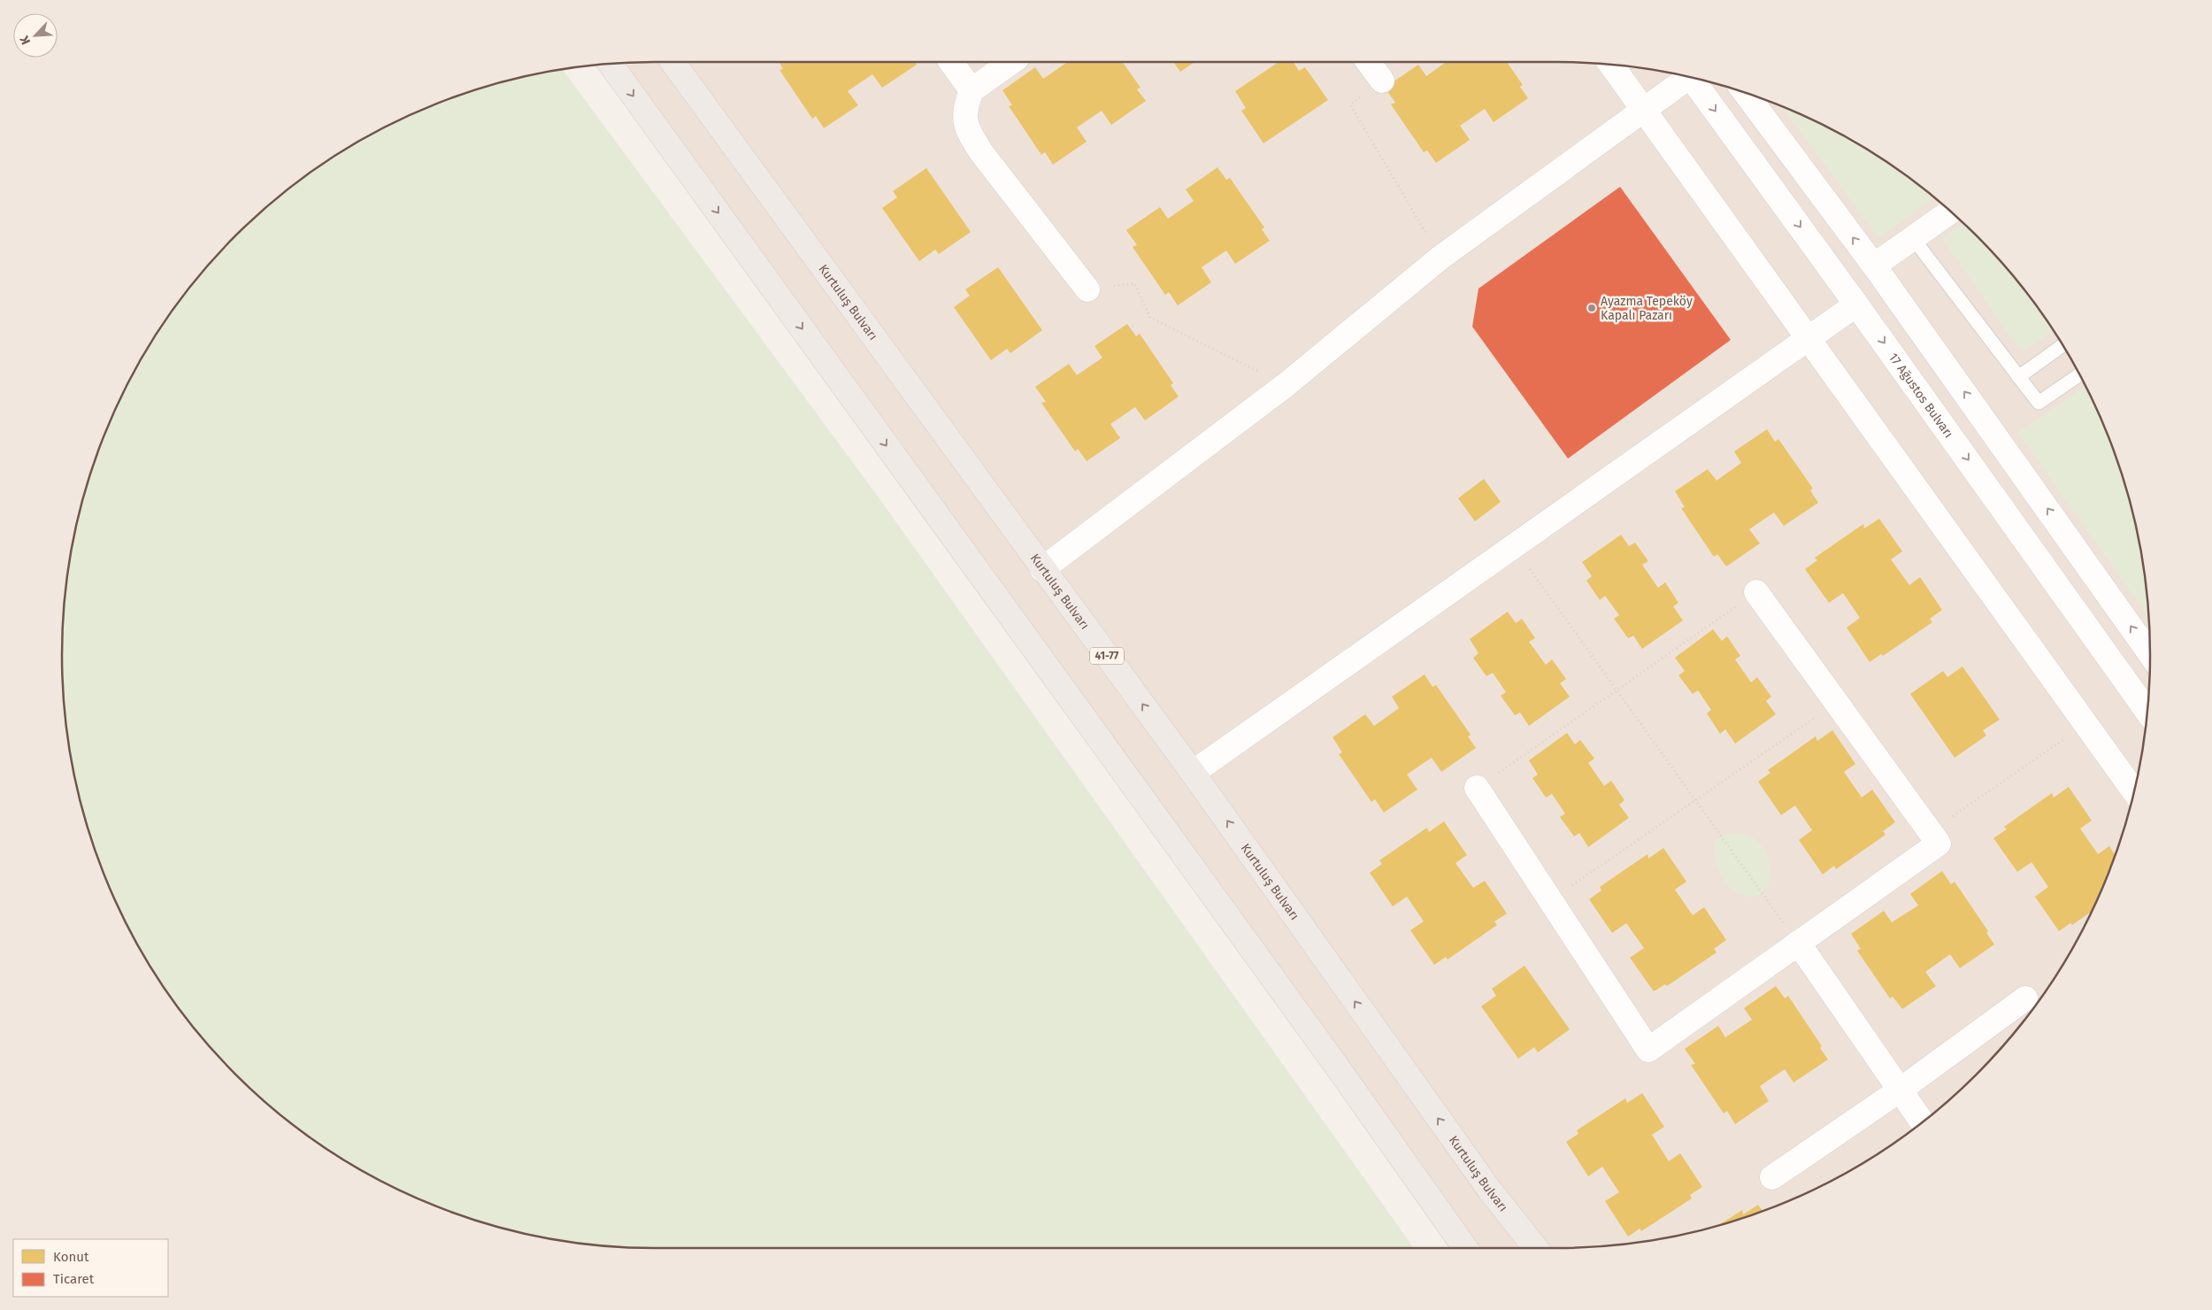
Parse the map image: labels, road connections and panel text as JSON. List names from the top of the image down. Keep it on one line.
{"streets":{"highway":["Kurtuluş Bulvarı","41-77"],"street":["17 Ağustos Bulvarı"]},"places":["Ayazma Tepeköy Kapalı Pazarı"],"legend":["Konut","Ticaret"],"north":"bottom left"}
